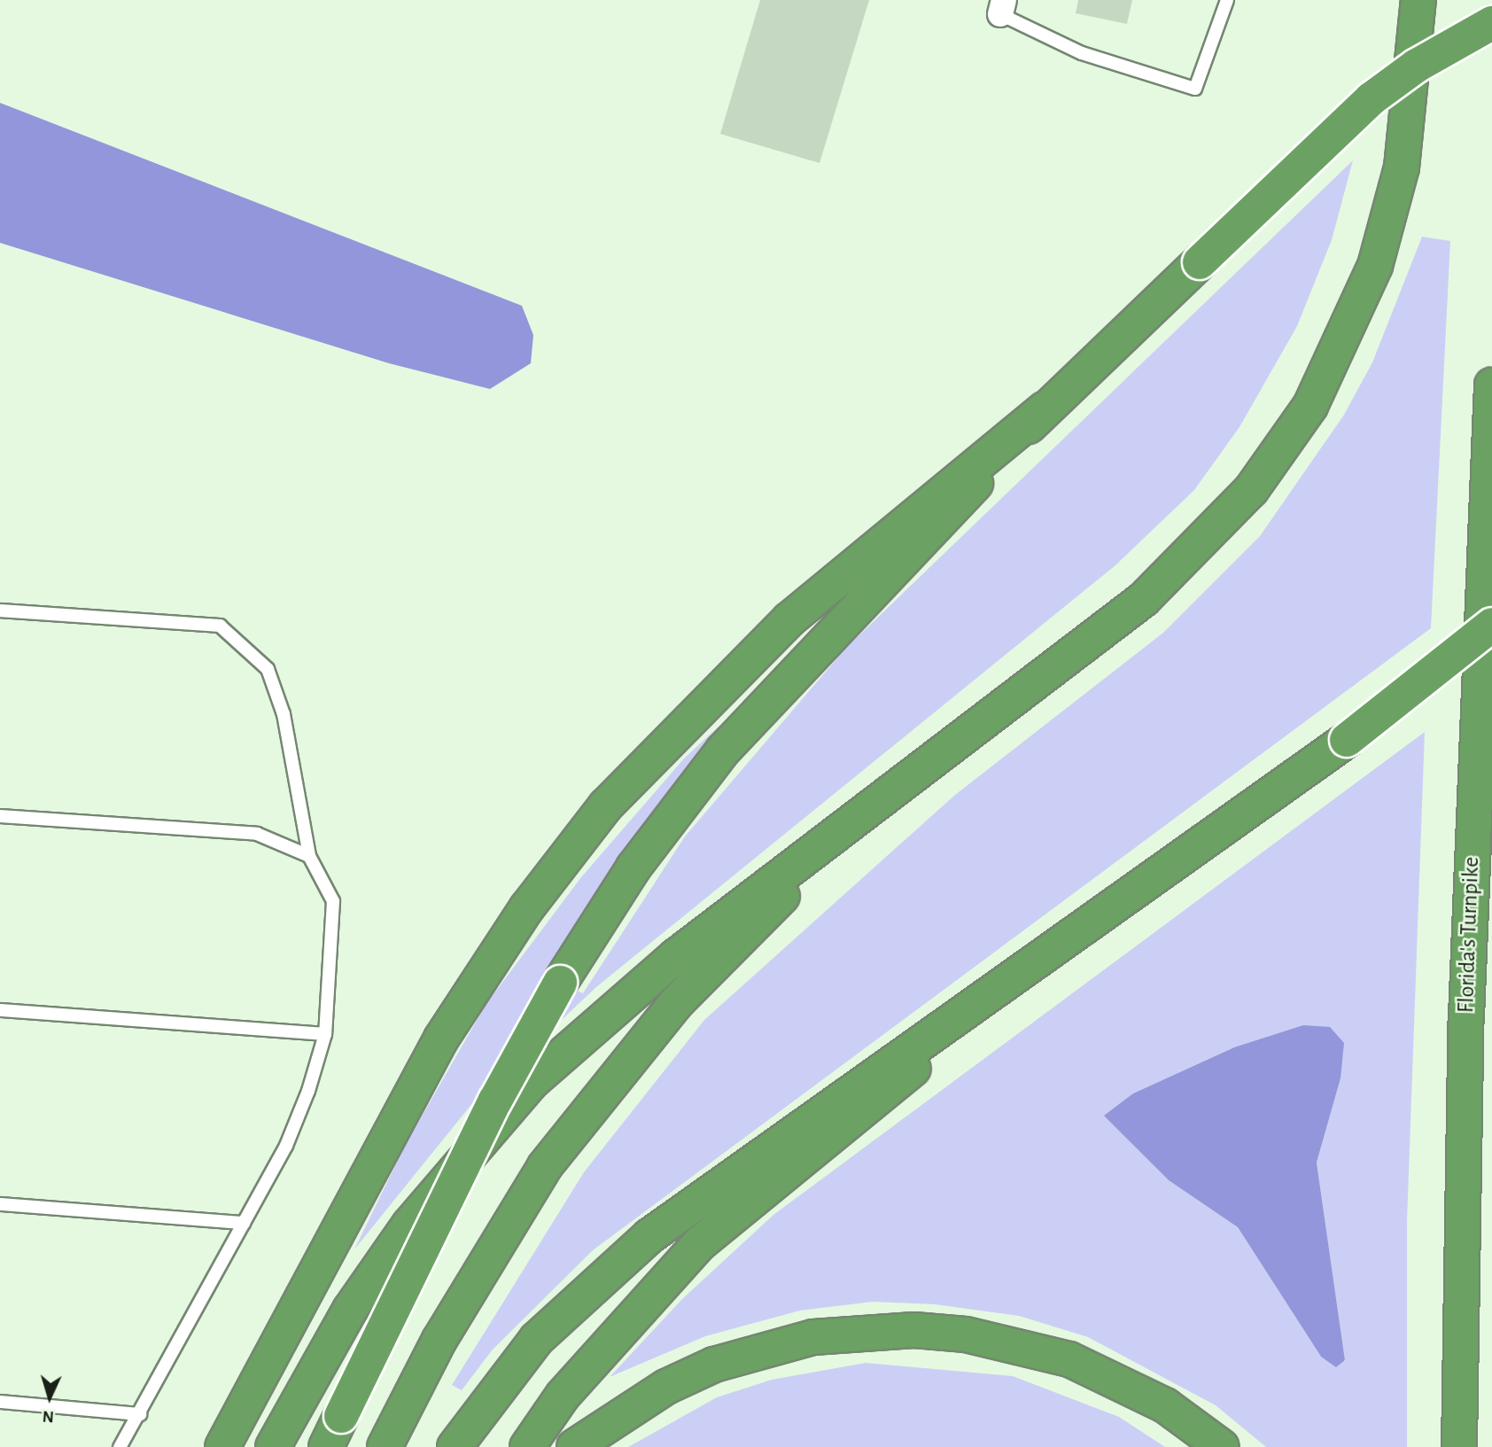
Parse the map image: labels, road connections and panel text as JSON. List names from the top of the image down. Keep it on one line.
{"streets":{"highway":["Florida's Turnpike"]},"north":"bottom"}
